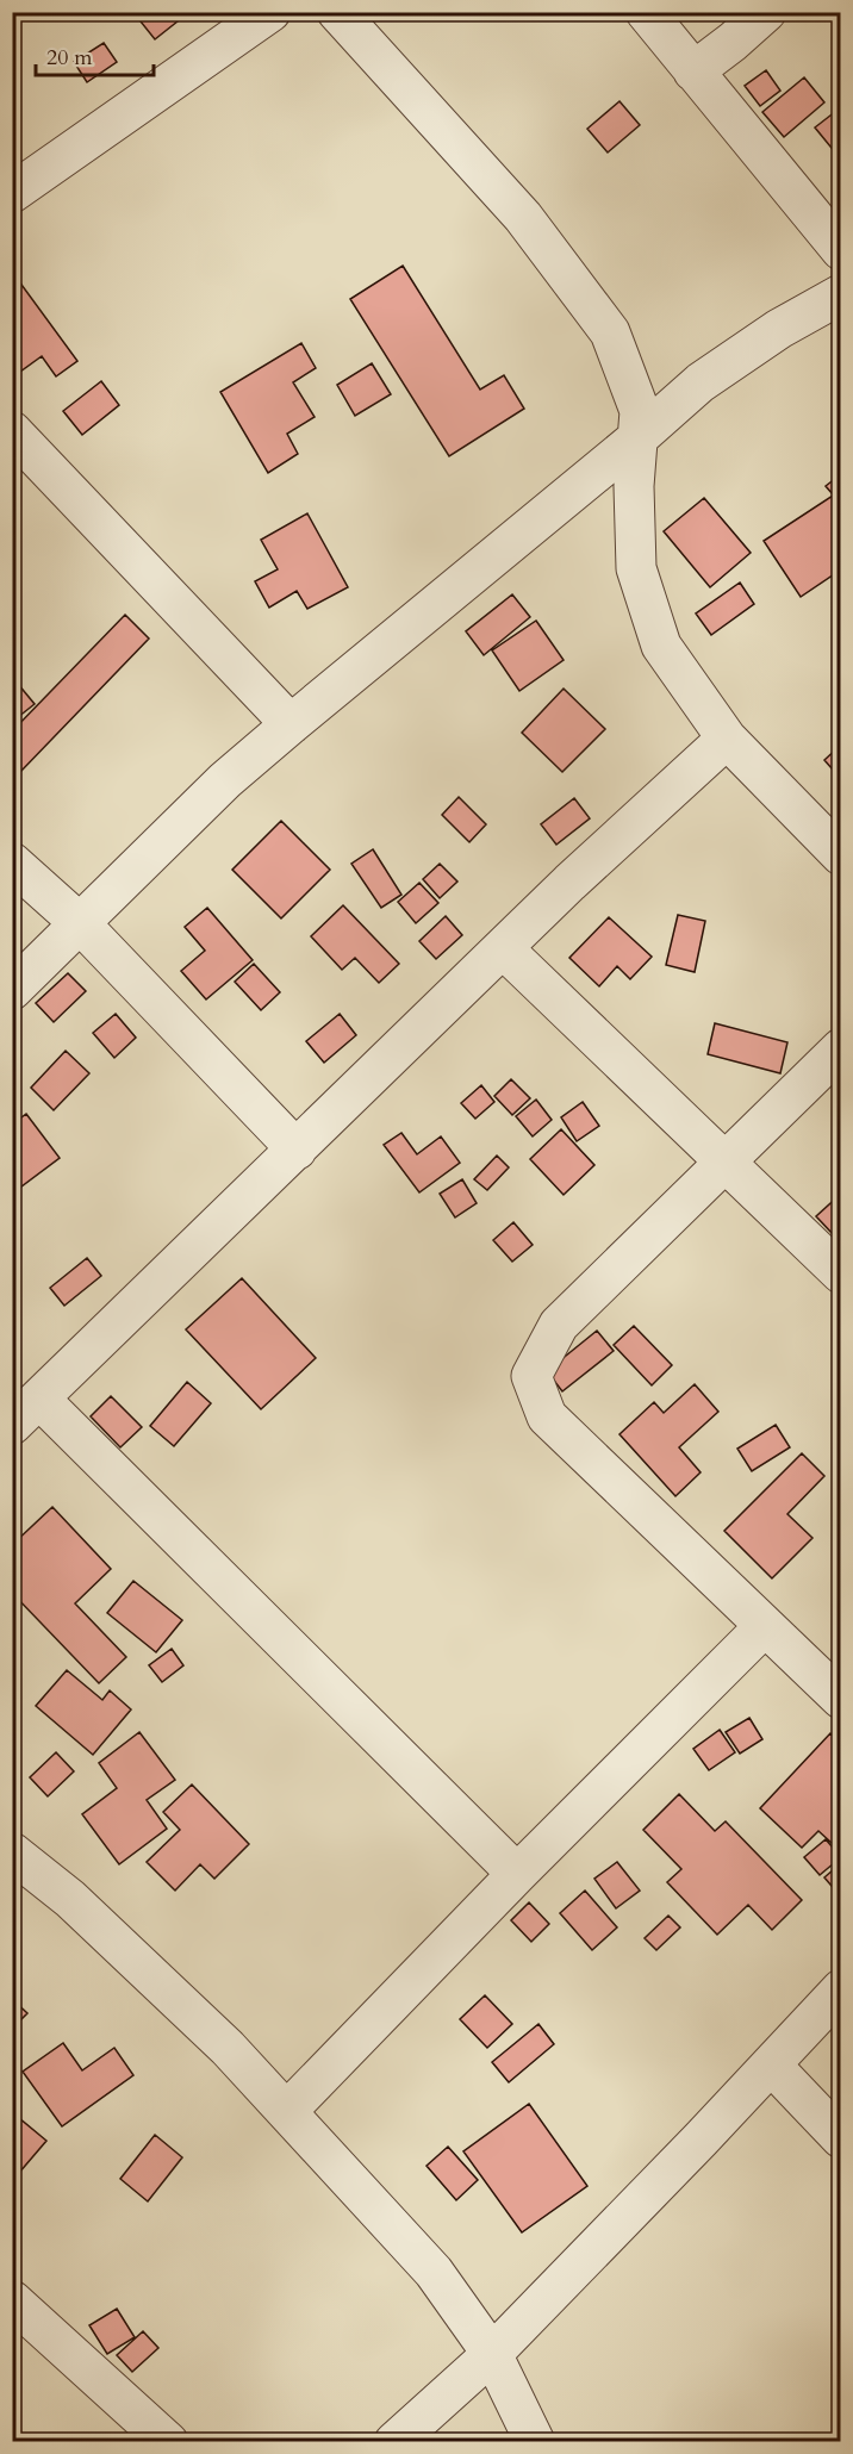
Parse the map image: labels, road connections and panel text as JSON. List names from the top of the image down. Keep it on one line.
{"scale_bar":"20 m"}
